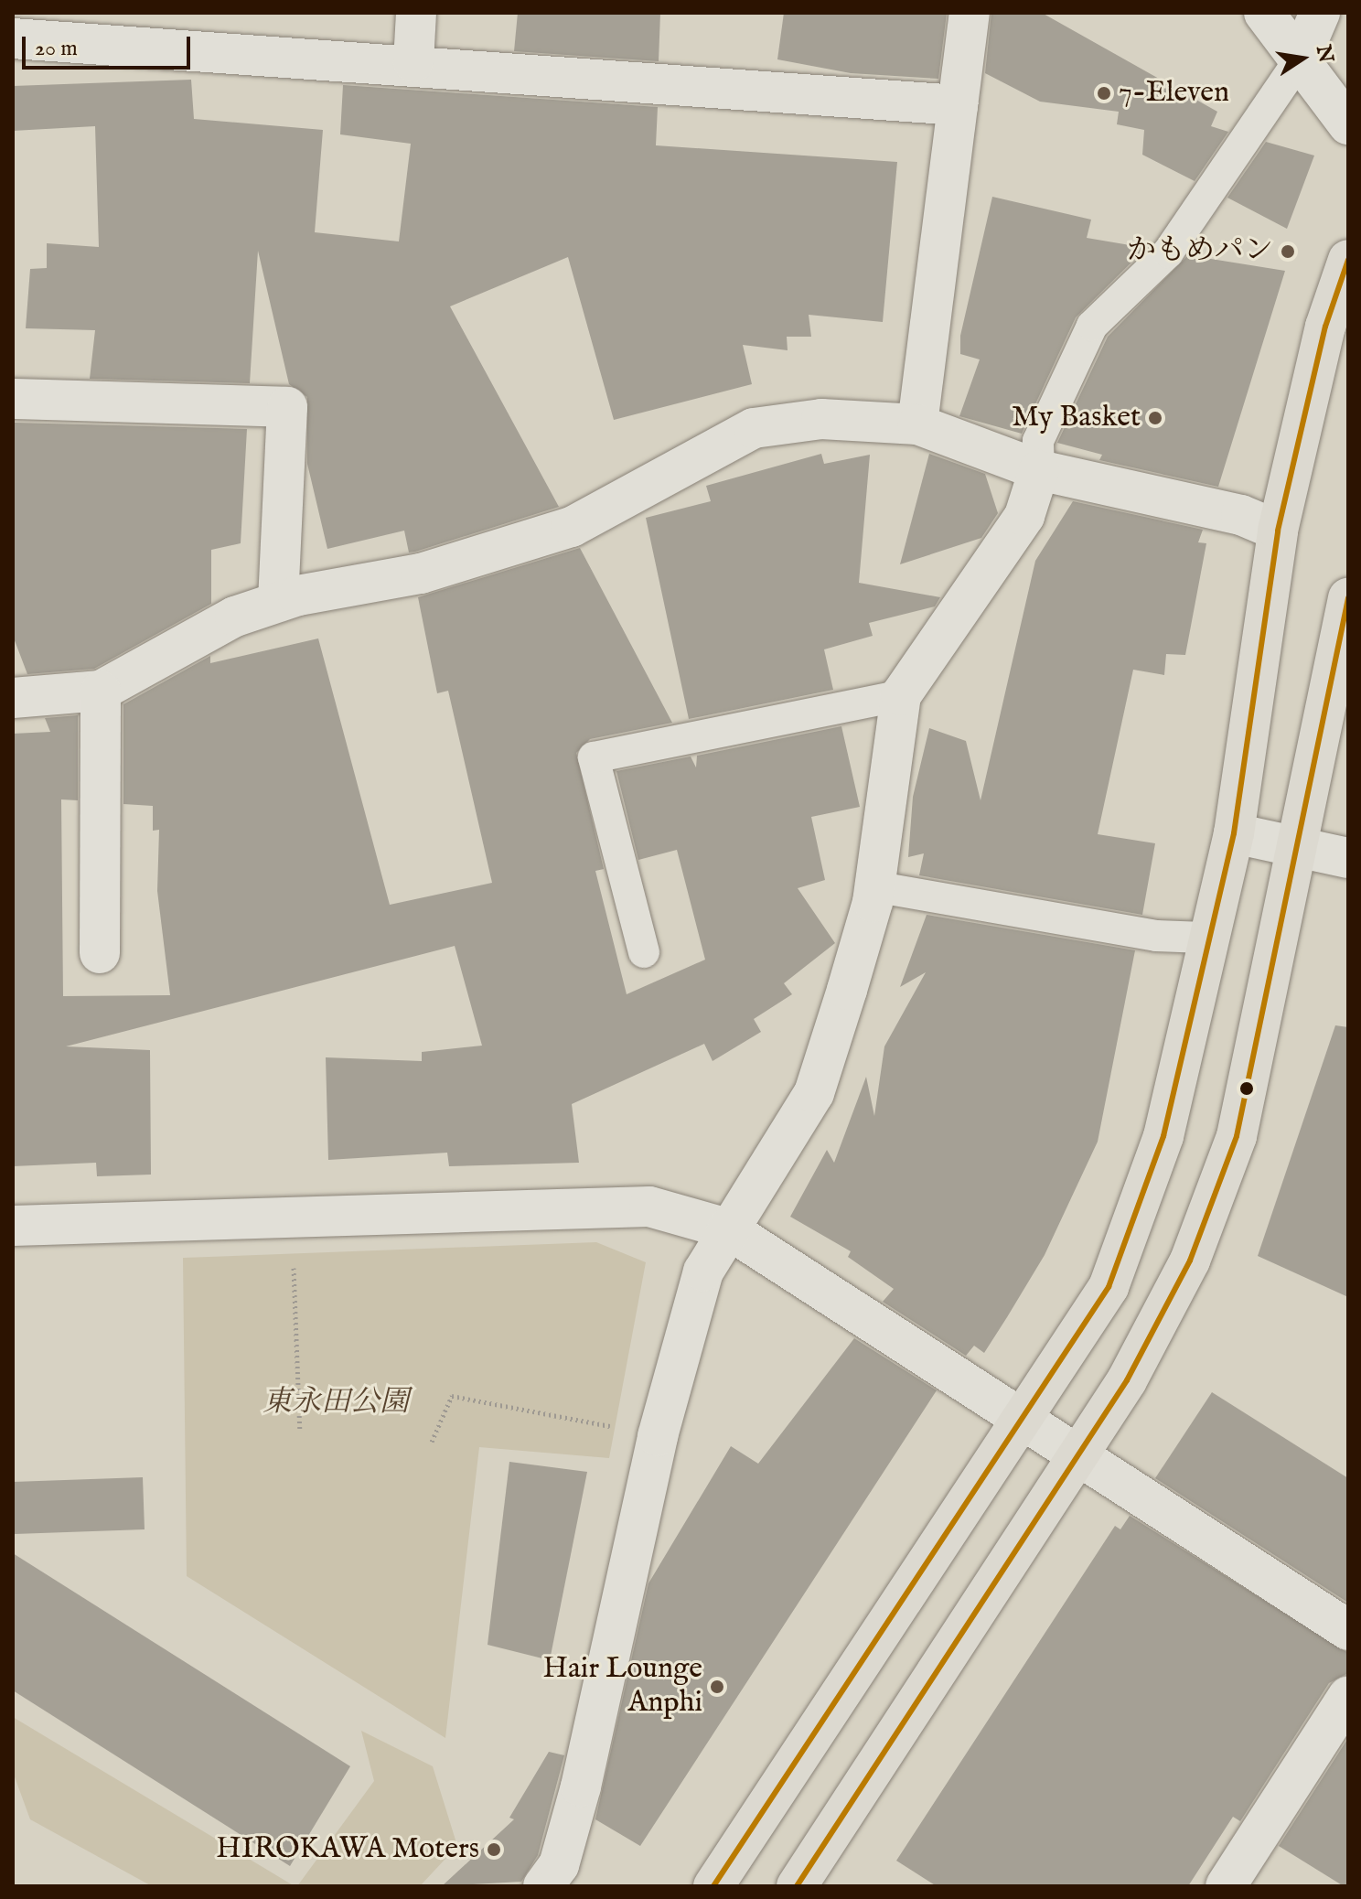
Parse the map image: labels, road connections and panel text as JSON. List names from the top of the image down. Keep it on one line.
{"parks":["東永田公園"],"places":["7-Eleven","かもめパン","My Basket","Hair Lounge Anphi","HIROKAWA Moters"],"scale_bar":"20 m","north":"right"}
